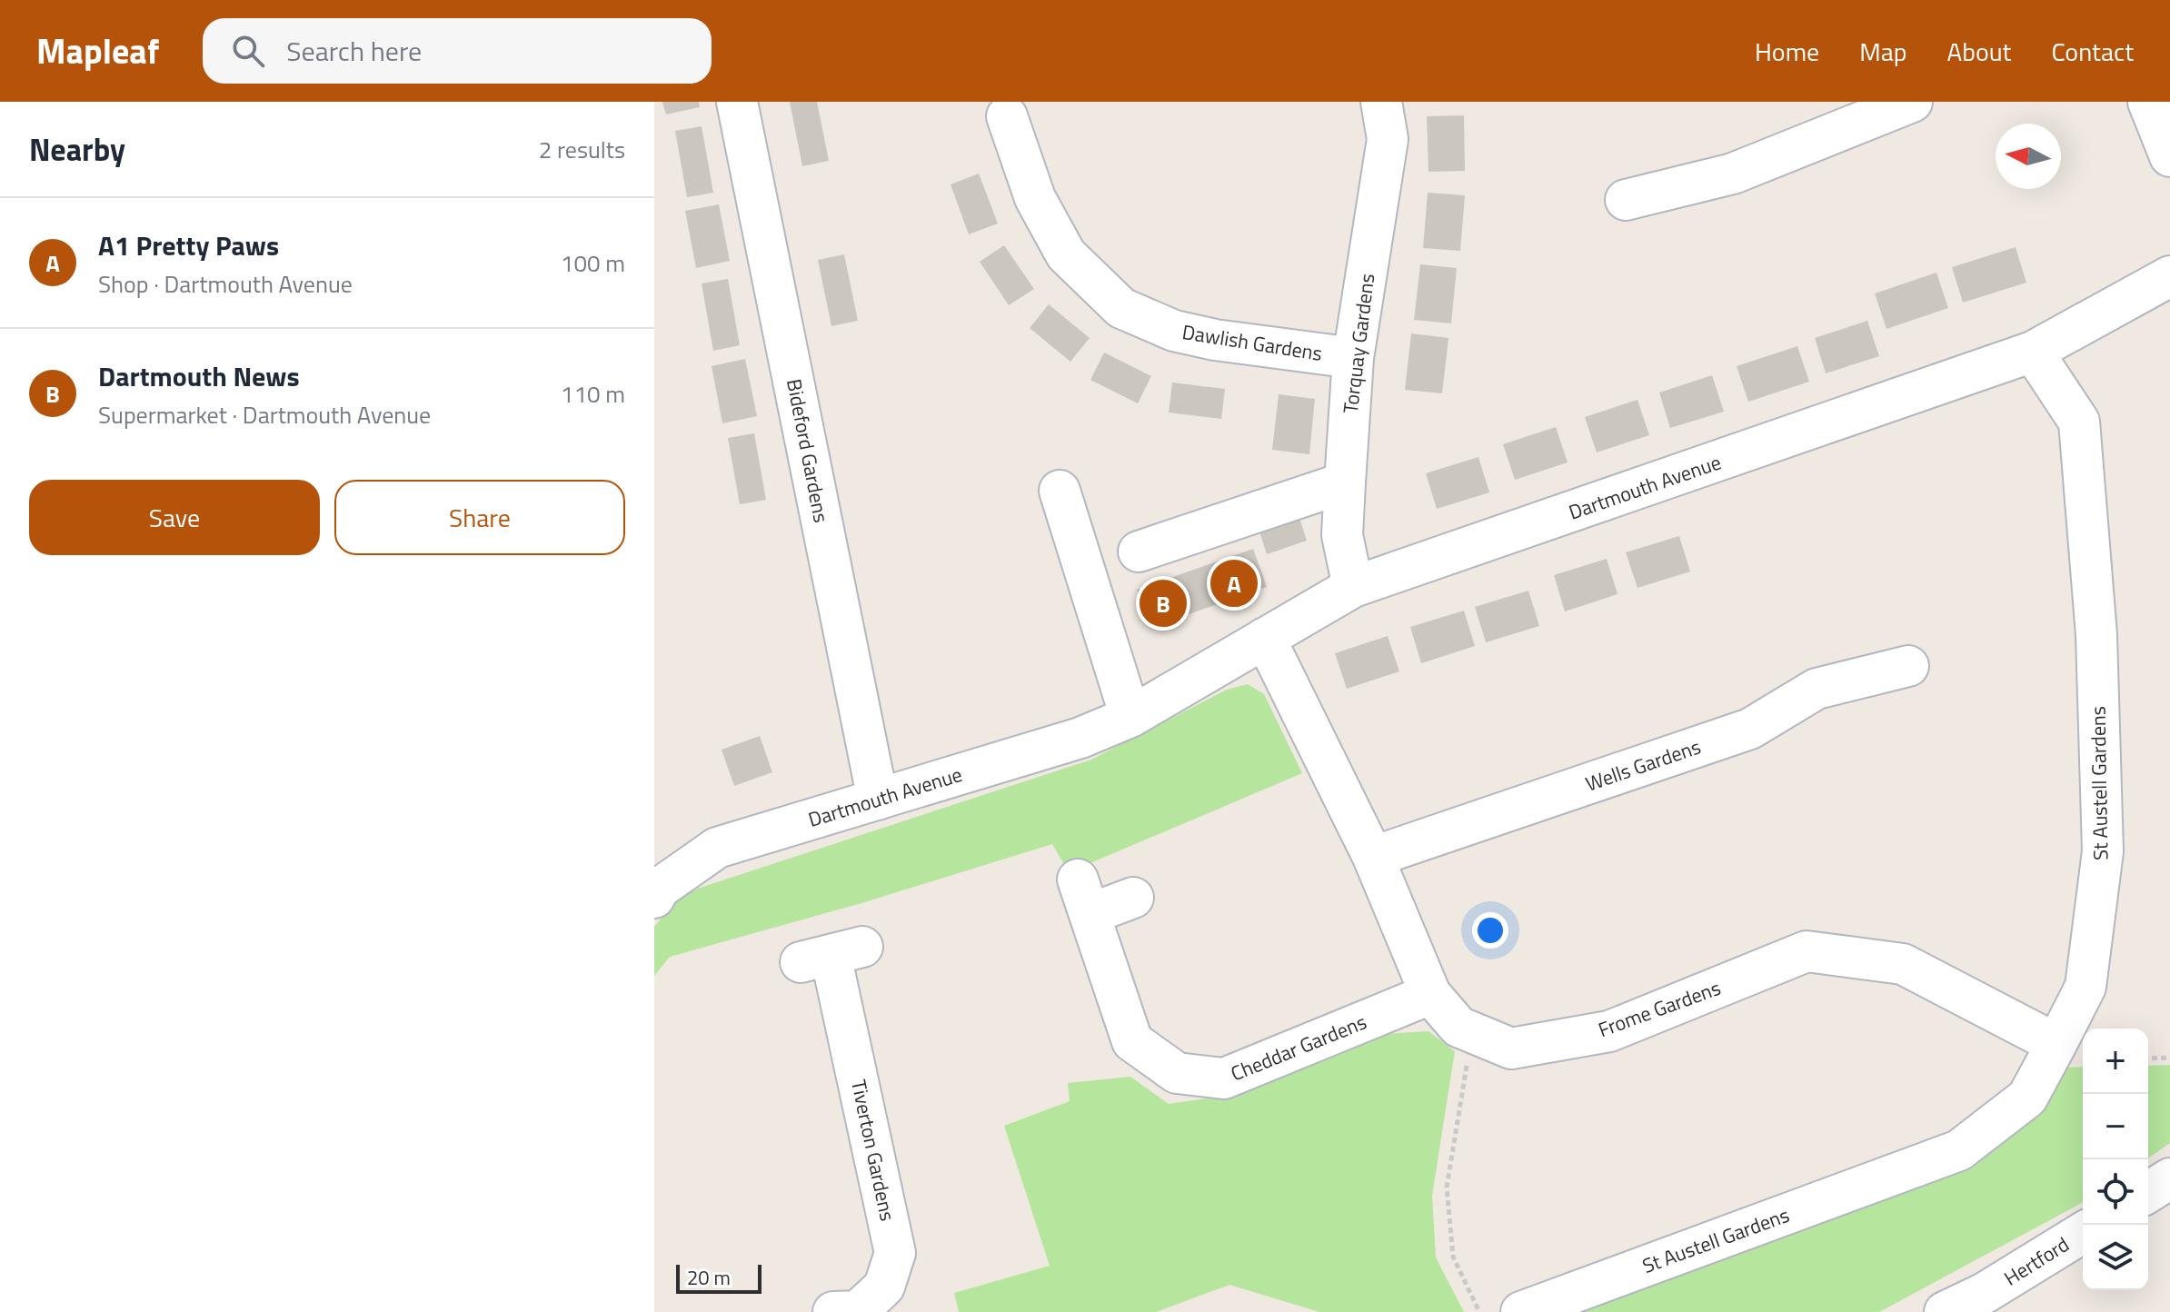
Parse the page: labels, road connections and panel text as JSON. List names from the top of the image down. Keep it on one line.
{"streets":{"street":["Dawlish Gardens","Torquay Gardens","Bideford Gardens","Dartmouth Avenue","Wells Gardens","St Austell Gardens","Frome Gardens","Cheddar Gardens","Tiverton Gardens","Hertford"]},"crossings":[["Dawlish Gardens","Torquay Gardens"],["Torquay Gardens","Dartmouth Avenue"],["Bideford Gardens","Dartmouth Avenue"],["Dartmouth Avenue","St Austell Gardens"],["Dartmouth Avenue","Frome Gardens"],["Wells Gardens","Frome Gardens"],["St Austell Gardens","Frome Gardens"],["Frome Gardens","Cheddar Gardens"]],"scale_bar":"20 m","north":"left","page":{"header":"Mapleaf","search":"Search here","nav":["Home","Map","About","Contact"],"heading":["Nearby","2 results"],"list":[{"mark":"A","name":"A1 Pretty Paws","note":"Shop · Dartmouth Avenue","value":"100 m"},{"mark":"B","name":"Dartmouth News","note":"Supermarket · Dartmouth Avenue","value":"110 m"}],"buttons":["Save","Share"],"pins":["A","B"],"map_buttons":["+","−"],"scale":"20 m"}}
